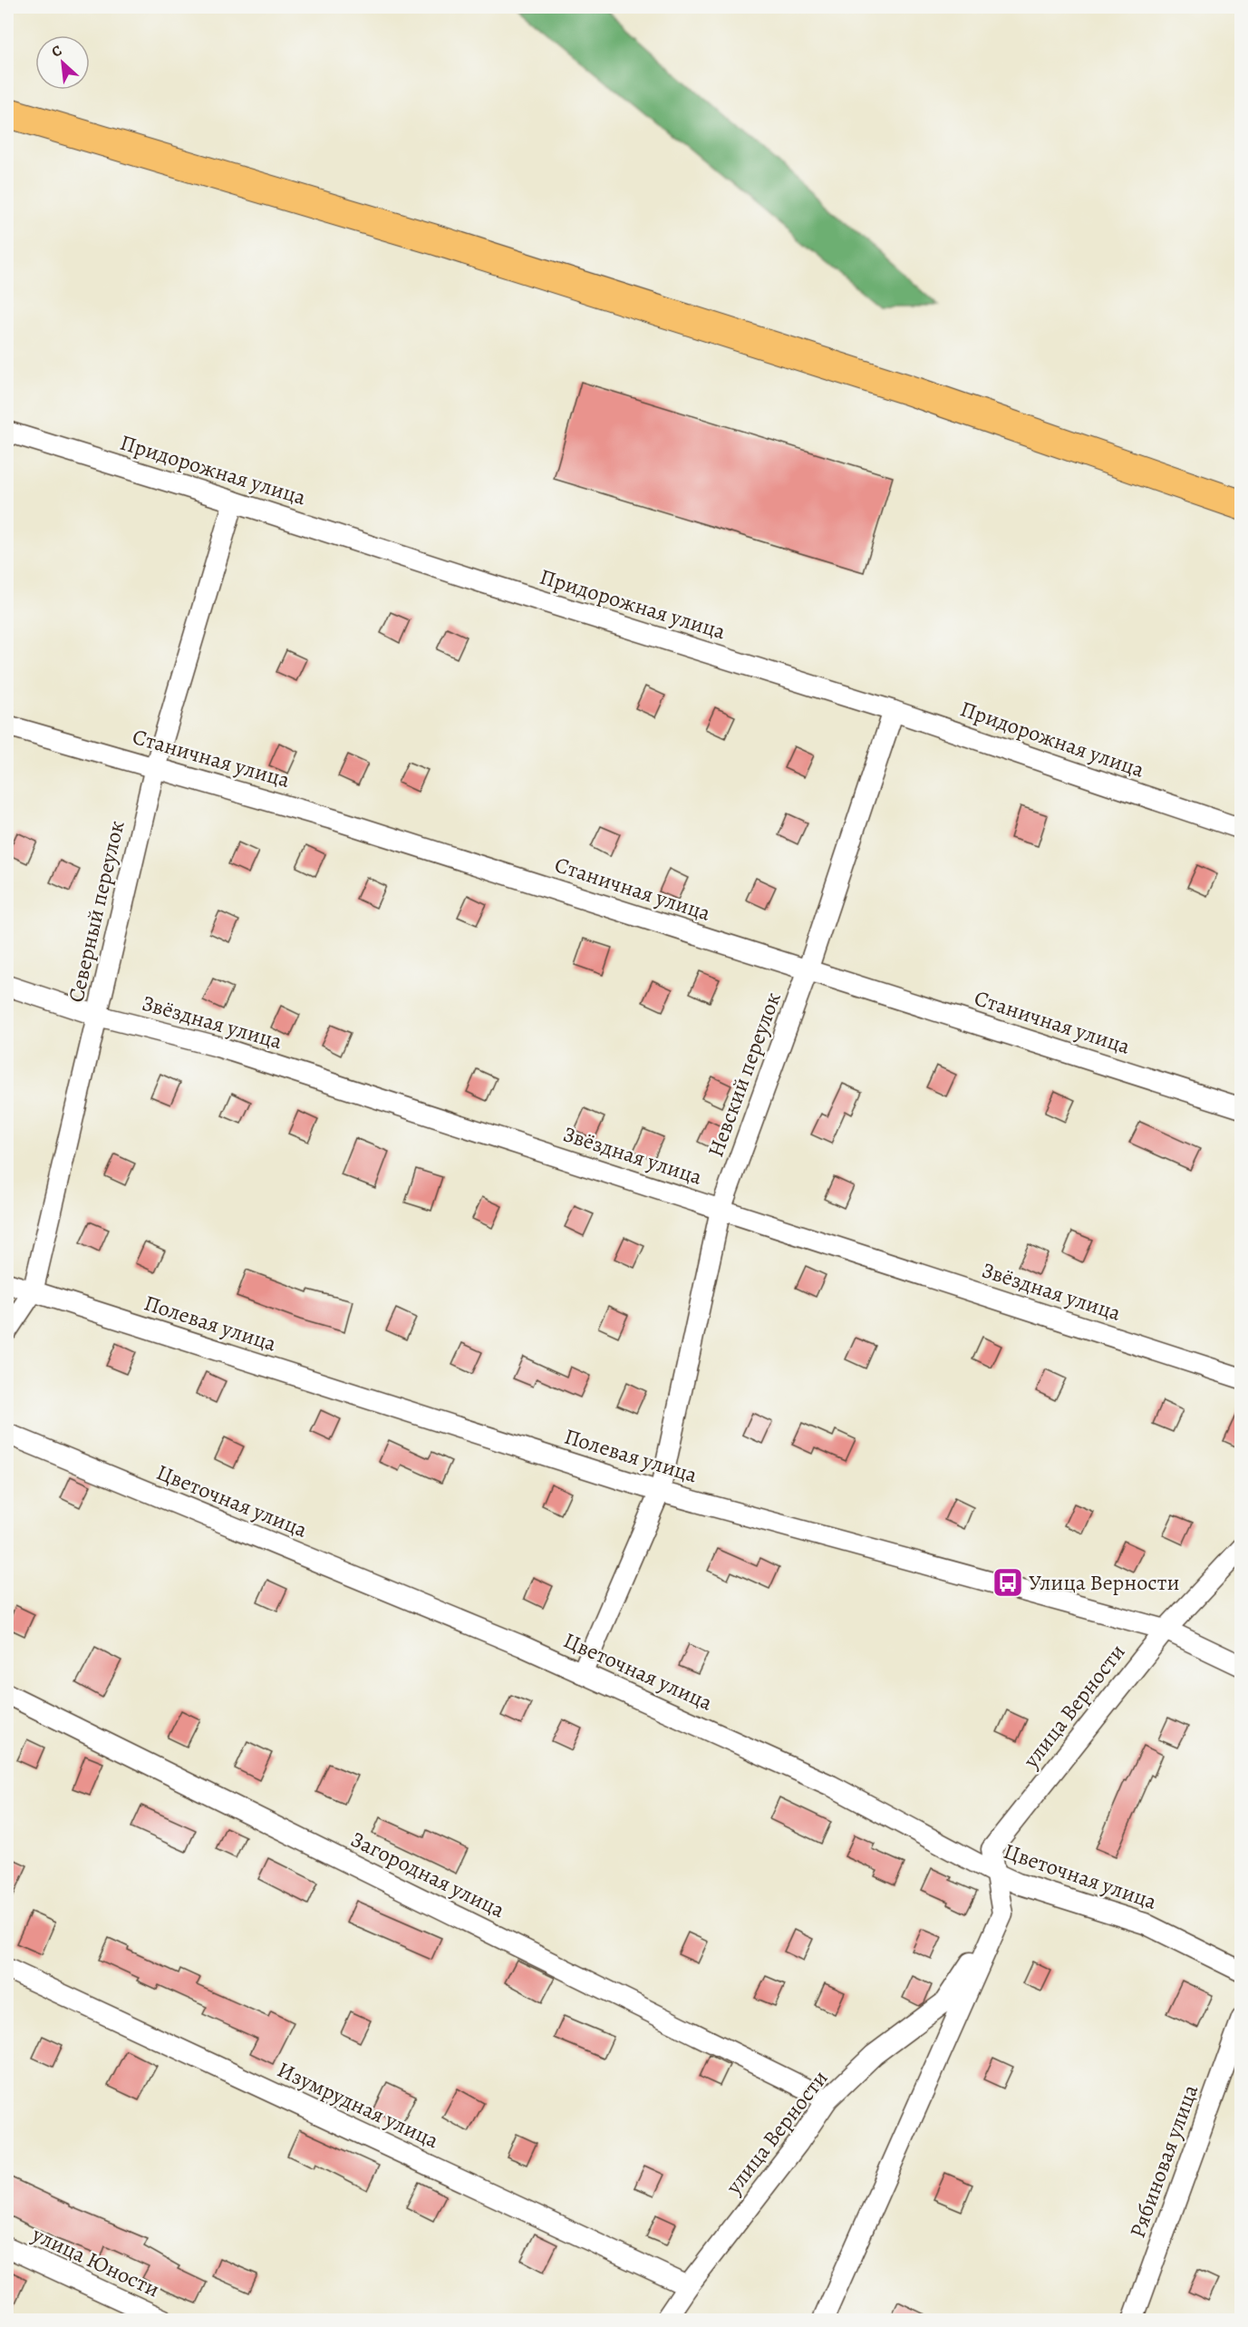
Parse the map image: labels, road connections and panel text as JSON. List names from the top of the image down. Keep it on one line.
{"streets":{"street":["Придорожная улица","Станичная улица","Северный переулок","Звёздная улица","Невский переулок","Полевая улица","Цветочная улица","улица Верности","Загородная улица","Изумрудная улица","Рябиновая улица","улица Юности"]},"crossings":[["Придорожная улица","Северный переулок"],["Придорожная улица","Невский переулок"],["Станичная улица","Северный переулок"],["Станичная улица","Невский переулок"],["Северный переулок","Звёздная улица"],["Северный переулок","Полевая улица"],["Звёздная улица","Невский переулок"],["Невский переулок","Полевая улица"],["Невский переулок","Цветочная улица"],["Полевая улица","улица Верности"],["Цветочная улица","улица Верности"],["улица Верности","Загородная улица"],["улица Верности","Изумрудная улица"]],"places":{"bus stop":["Улица Верности"]},"north":"top left"}
